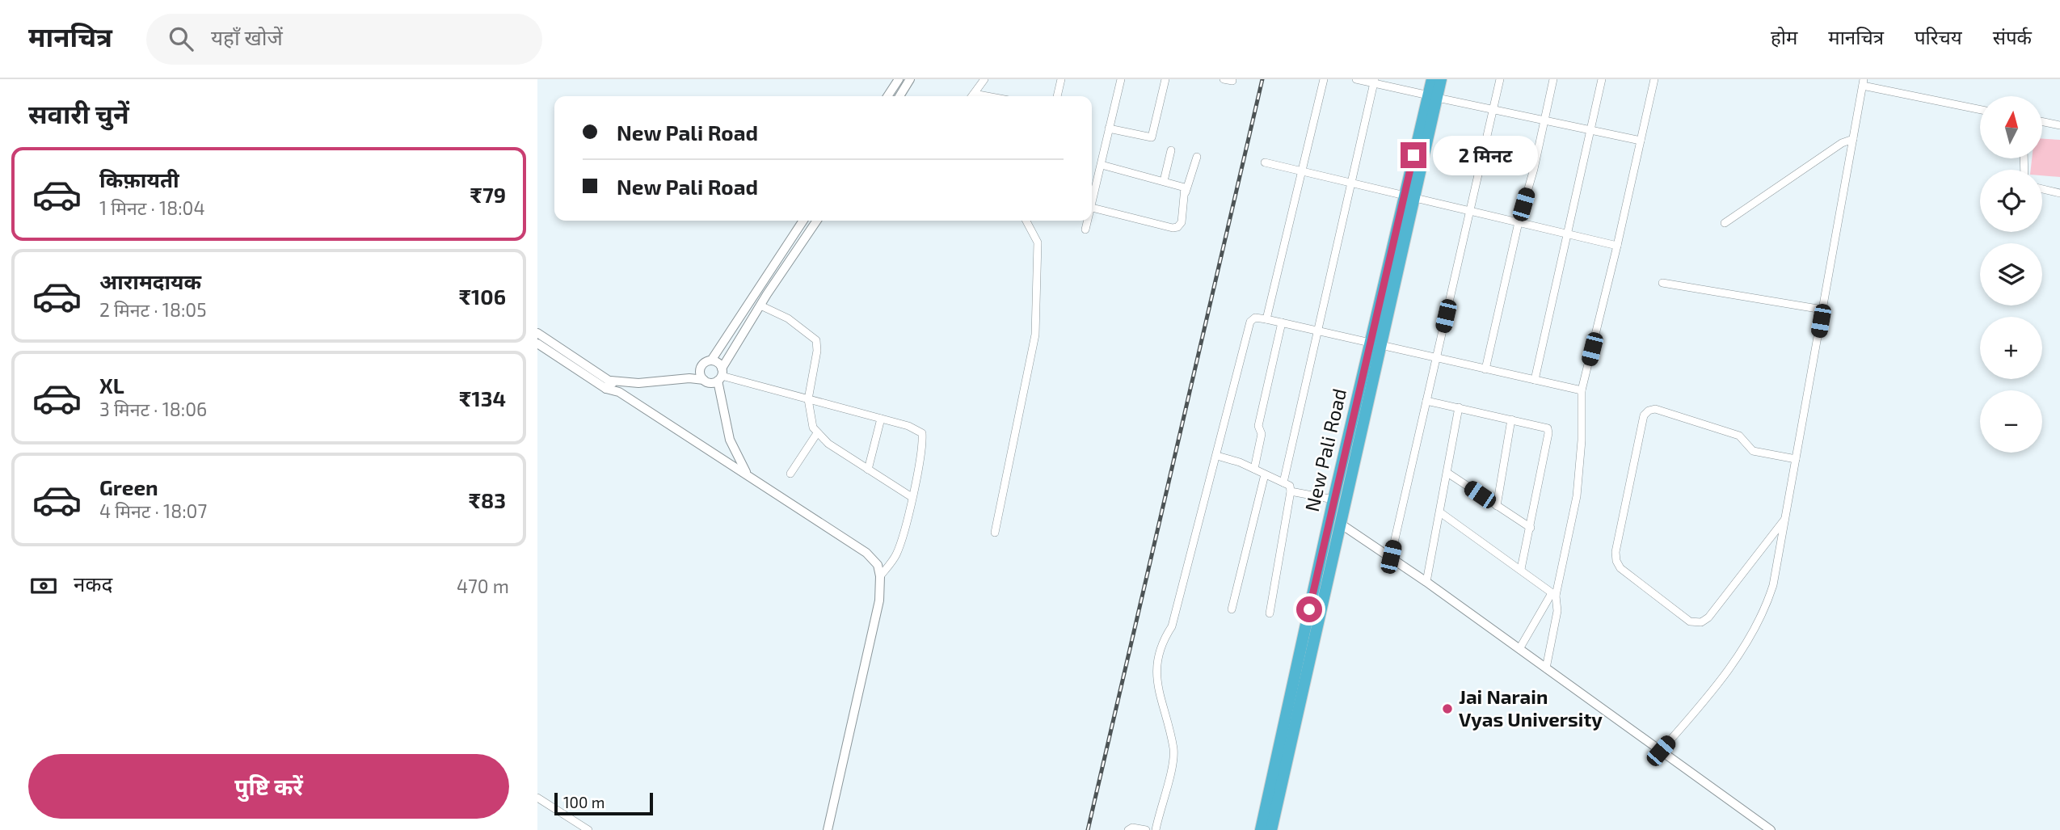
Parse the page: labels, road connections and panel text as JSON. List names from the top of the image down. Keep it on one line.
{"streets":{"highway":["New Pali Road"]},"places":["Jai Narain Vyas University"],"scale_bar":"100 m","north":"top","page":{"header":"मानचित्र","search":"यहाँ खोजें","nav":["होम","मानचित्र","परिचय","संपर्क"],"heading":"सवारी चुनें","map_buttons":["+","−"],"banner":["New Pali Road","New Pali Road"],"bubble":"2 मिनट","list":[{"name":"किफ़ायती","note":"1 मिनट · 18:04","value":"₹79"},{"name":"आरामदायक","note":"2 मिनट · 18:05","value":"₹106"},{"name":"XL","note":"3 मिनट · 18:06","value":"₹134"},{"name":"Green","note":"4 मिनट · 18:07","value":"₹83"}],"pay":["नकद","470 m"],"buttons":"पुष्टि करें","scale":"100 m"}}
